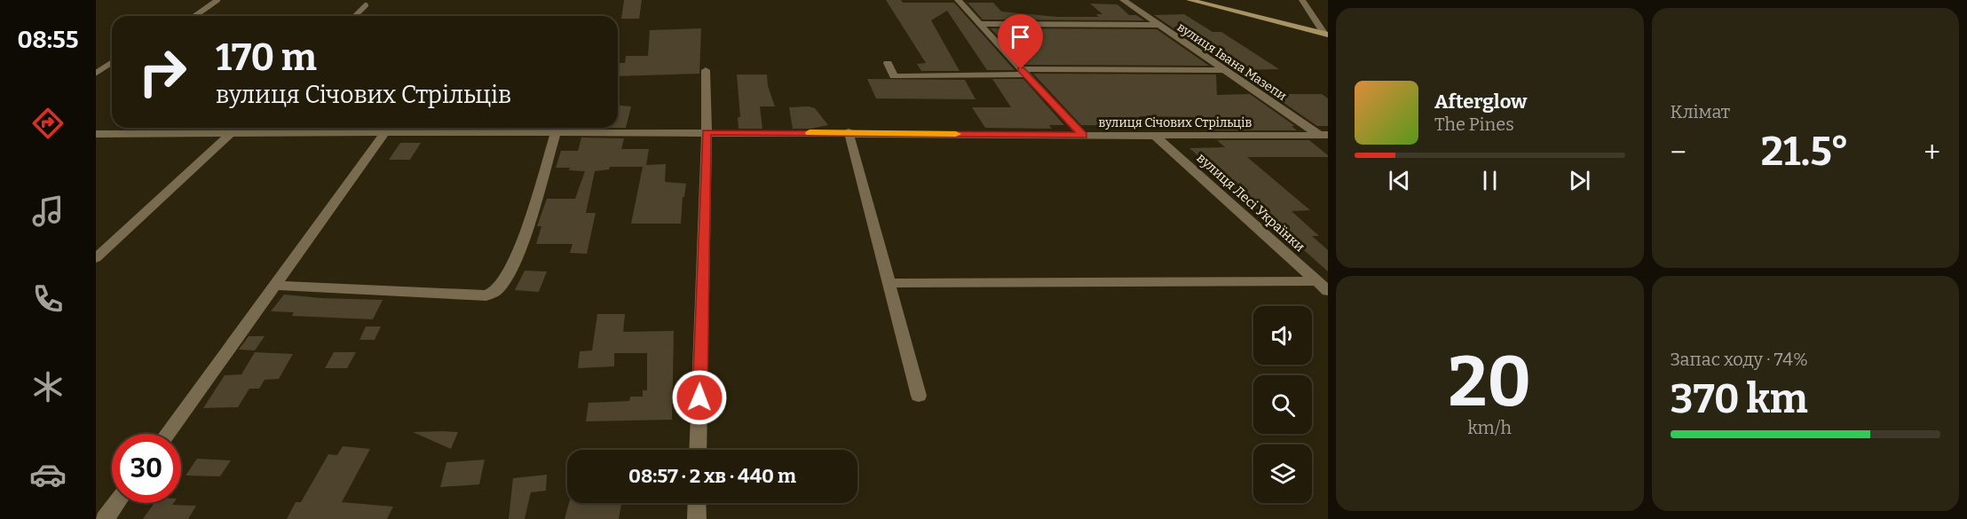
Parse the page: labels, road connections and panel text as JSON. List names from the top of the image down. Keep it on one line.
{"streets":{"street":["вулиця Івана Мазепи","вулиця Січових Стрільців","вулиця Лесі Українки"]},"crossings":[["вулиця Івана Мазепи","вулиця Січових Стрільців"],["вулиця Січових Стрільців","вулиця Лесі Українки"]],"page":{"tabs":"08:55","tile":["Клімат",["20","km/h"],["Запас ходу · 74%","370 km"]],"turn":["170 m","вулиця Січових Стрільців"],"song":["Afterglow","The Pines"],"heat":["−","21.5°","+"],"limit":"30","trip":"08:57 · 2 хв · 440 m"}}
